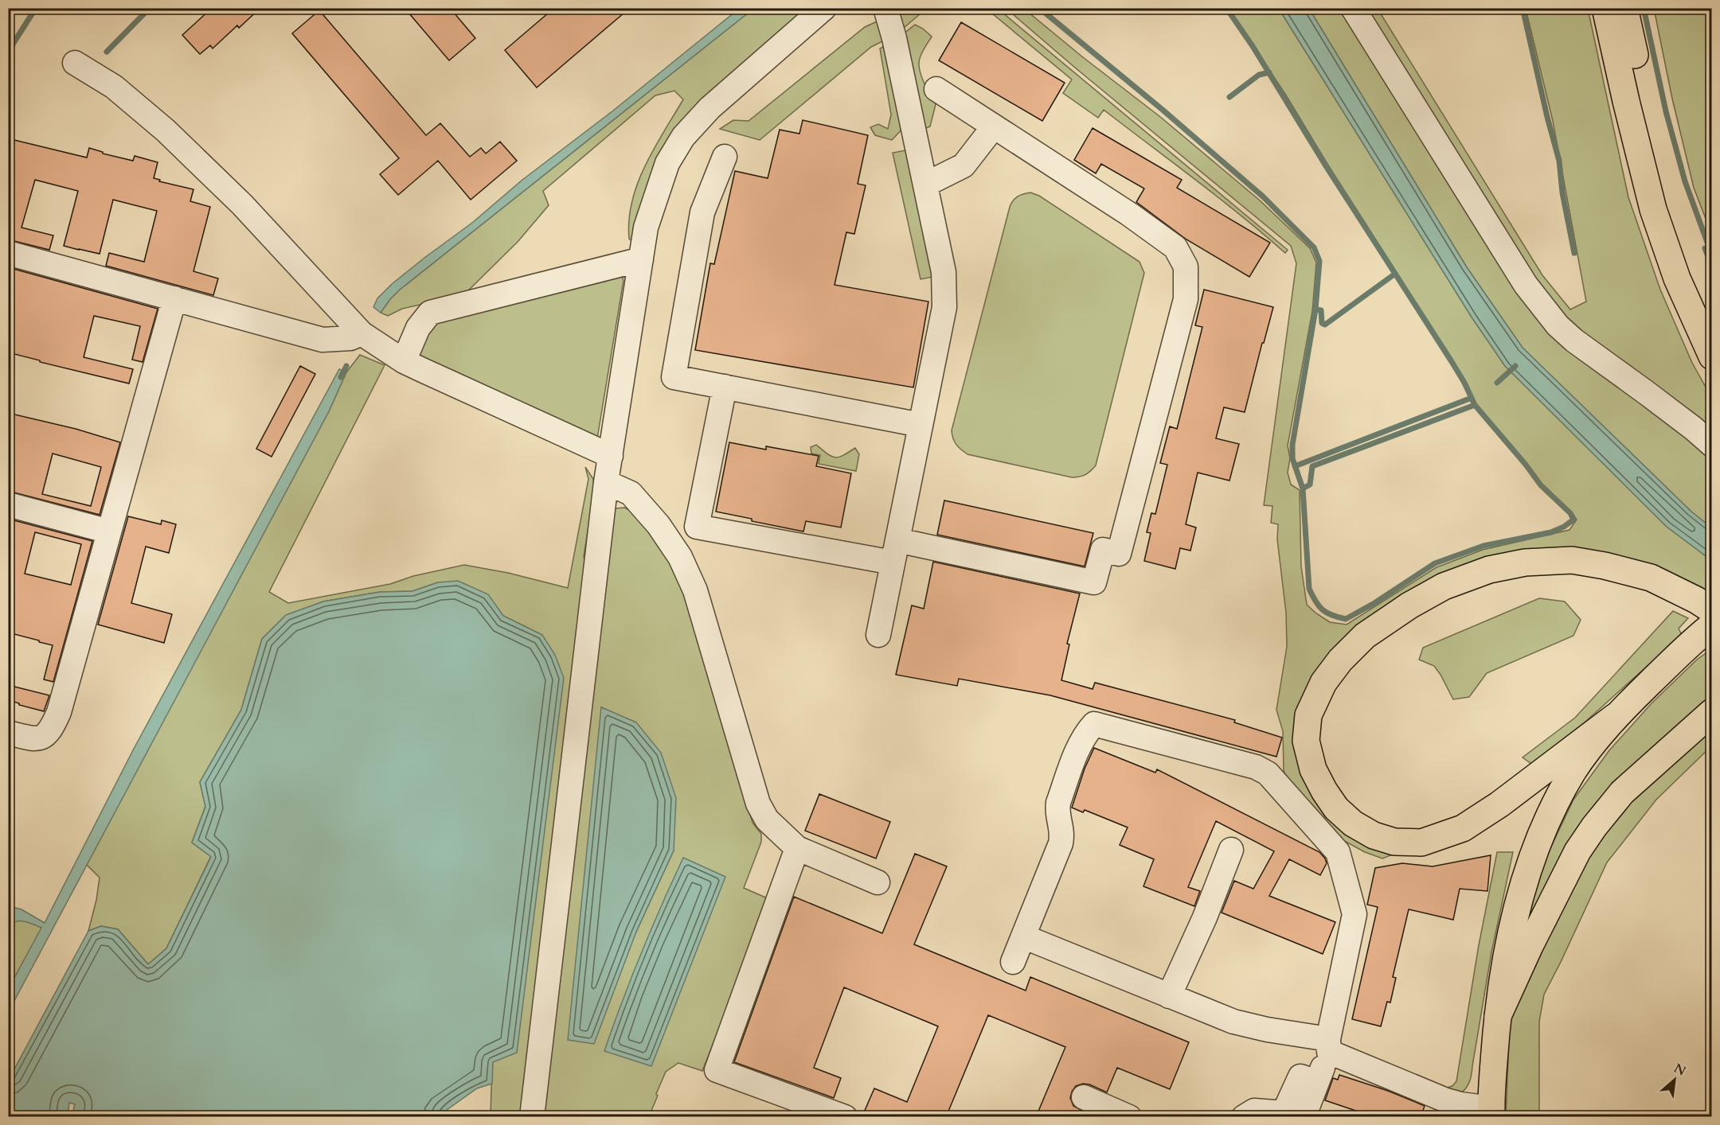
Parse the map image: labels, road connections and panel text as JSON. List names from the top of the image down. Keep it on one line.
{"north":"top right"}
